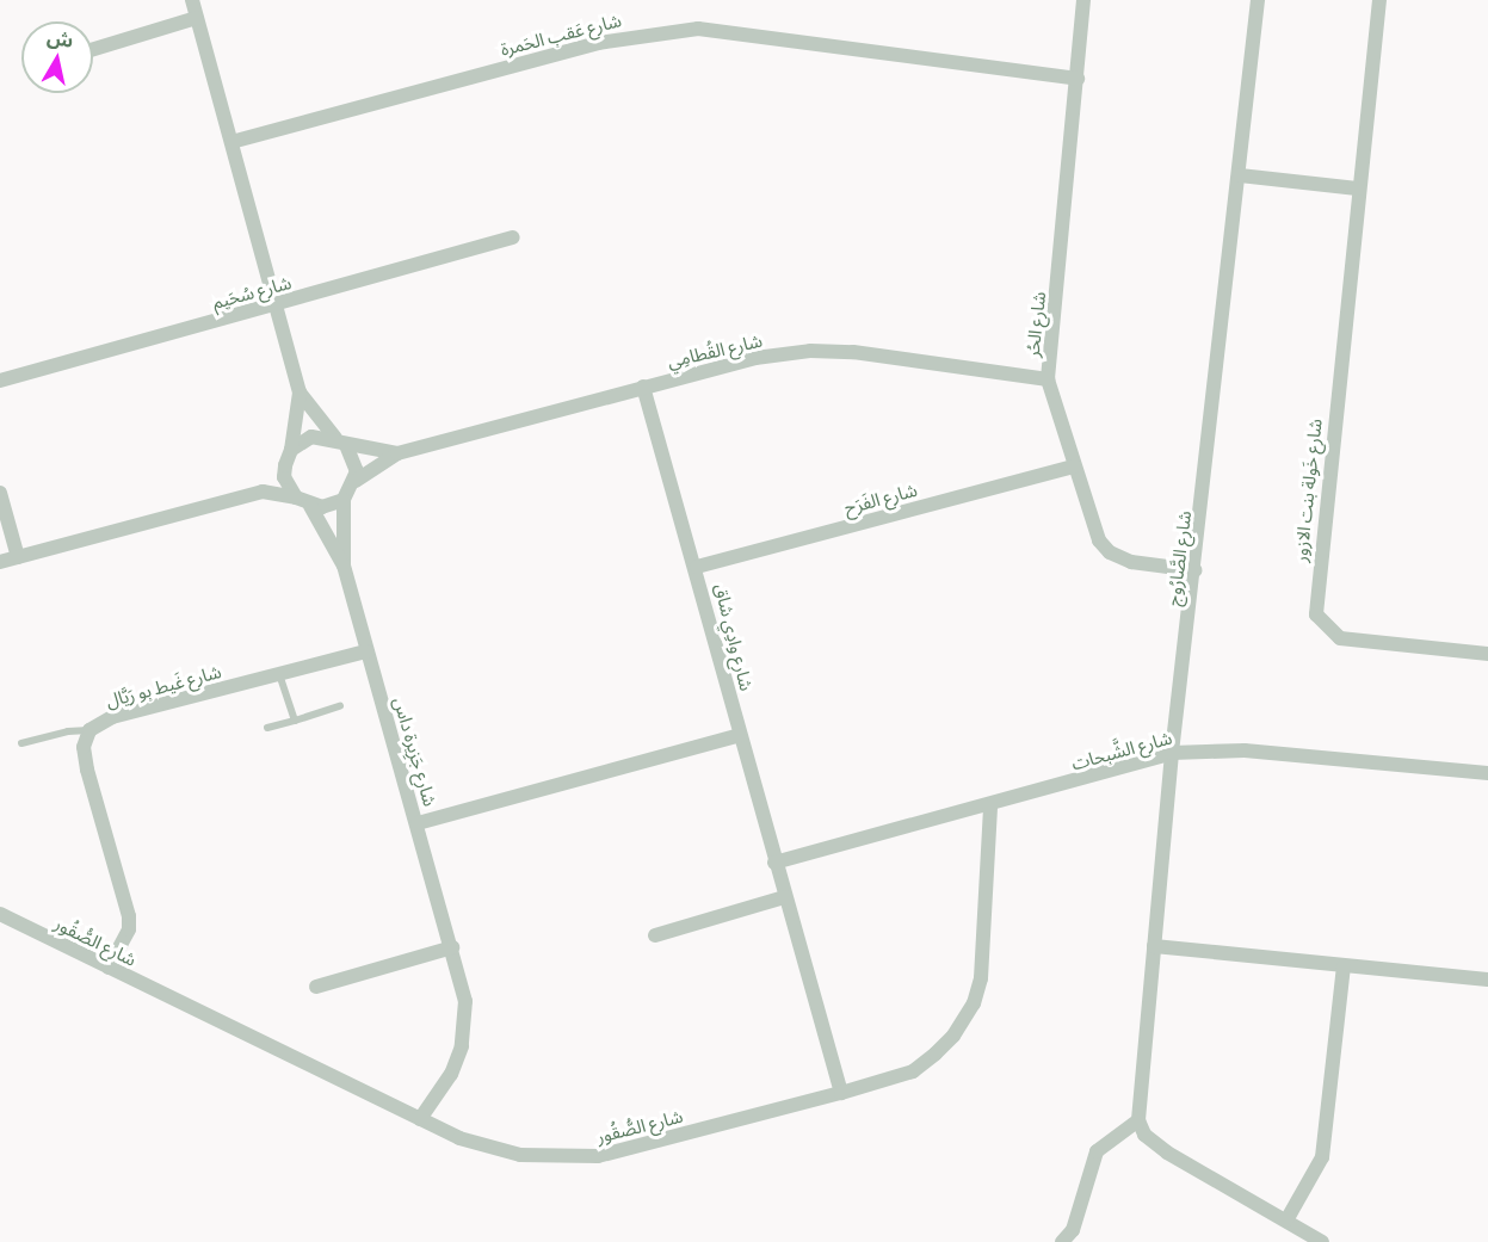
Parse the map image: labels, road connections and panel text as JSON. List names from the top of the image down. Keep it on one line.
{"streets":{"street":["شارع عَقب الحَمرة","شارع سُحَيم","شارع الحُر","شارع القُطامِي","شارع خَولة بنت الازور","شارع الفَرَح","شارع الصَّارُوج","شارع وادِي شاق","شارع غَيط بو رَيَّال","شارع الشَّبحات","شارع جَزِيرة داس","شارع الصُّقُور"]},"crossings":[["شارع عَقب الحَمرة","شارع الحُر"],["شارع الحُر","شارع القُطامِي"],["شارع الحُر","شارع الفَرَح"],["شارع الحُر","شارع الصَّارُوج"],["شارع القُطامِي","شارع وادِي شاق"],["شارع القُطامِي","شارع جَزِيرة داس"],["شارع الفَرَح","شارع وادِي شاق"],["شارع الصَّارُوج","شارع الشَّبحات"],["شارع وادِي شاق","شارع الشَّبحات"],["شارع وادِي شاق","شارع الصُّقُور"],["شارع غَيط بو رَيَّال","شارع جَزِيرة داس"],["شارع الشَّبحات","شارع الصُّقُور"],["شارع جَزِيرة داس","شارع الصُّقُور"]],"north":"top"}
